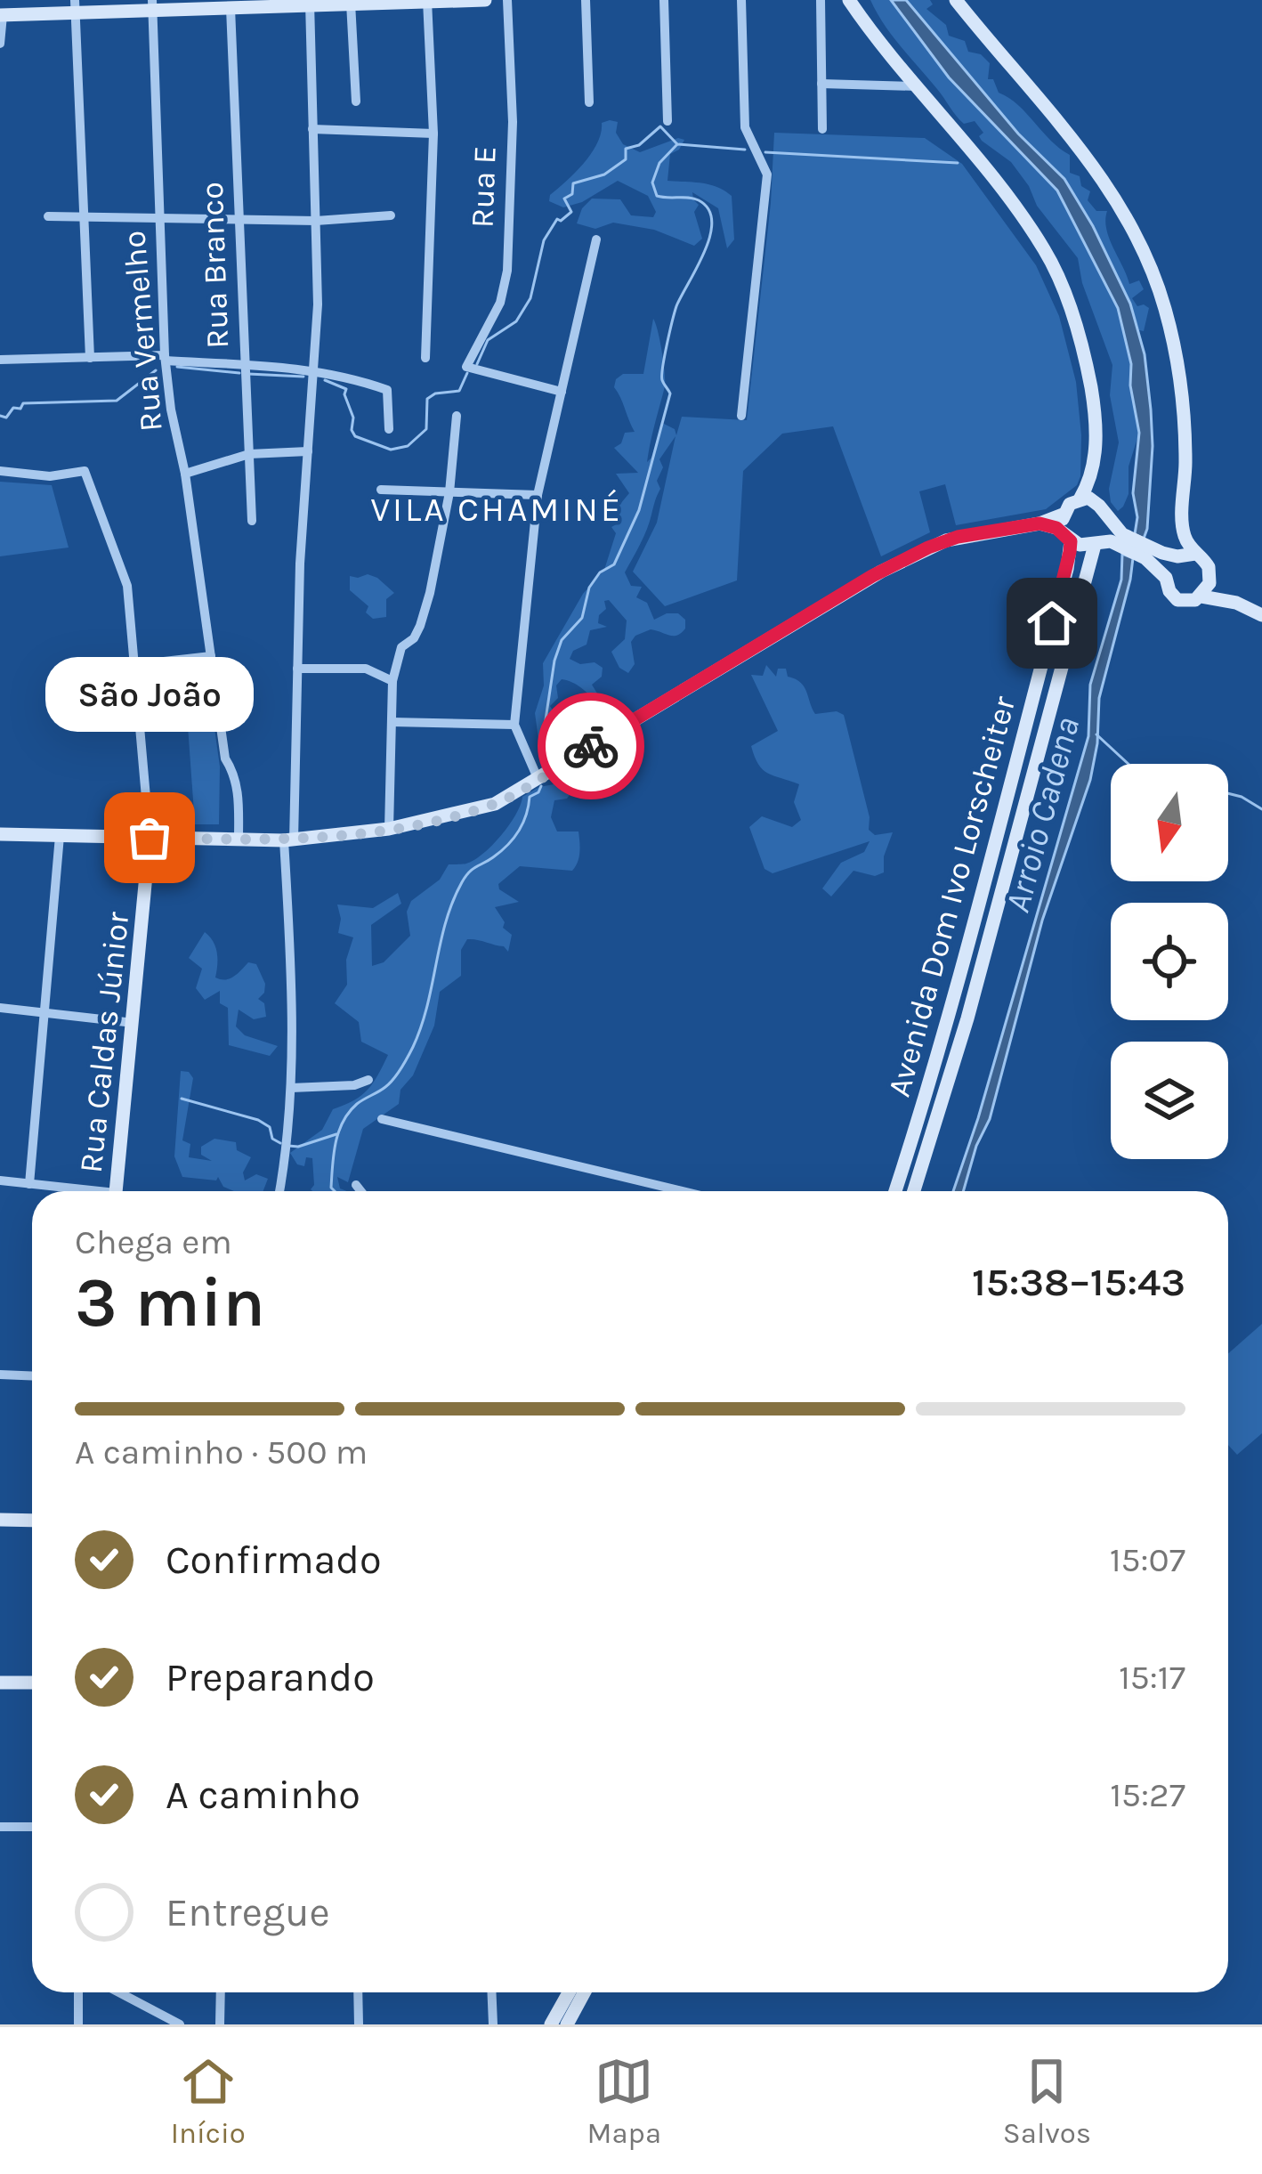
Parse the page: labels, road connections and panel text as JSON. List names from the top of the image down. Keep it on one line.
{"streets":{"main road":["Avenida Dom Ivo Lorscheiter","Rua Caldas Júnior"],"street":["Rua E","Rua Branco","Rua Vermelho"]},"districts":["VILA CHAMINÉ"],"water":["Arroio Cadena"],"places":["São João"],"north":"bottom","page":{"bubble":"São João","heading":["3 min","Chega em","15:38–15:43"],"bar":"A caminho · 500 m","list":[["Confirmado","15:07"],["Preparando","15:17"],["A caminho","15:27"],"Entregue"],"tabs":["Início","Mapa","Salvos"]}}
